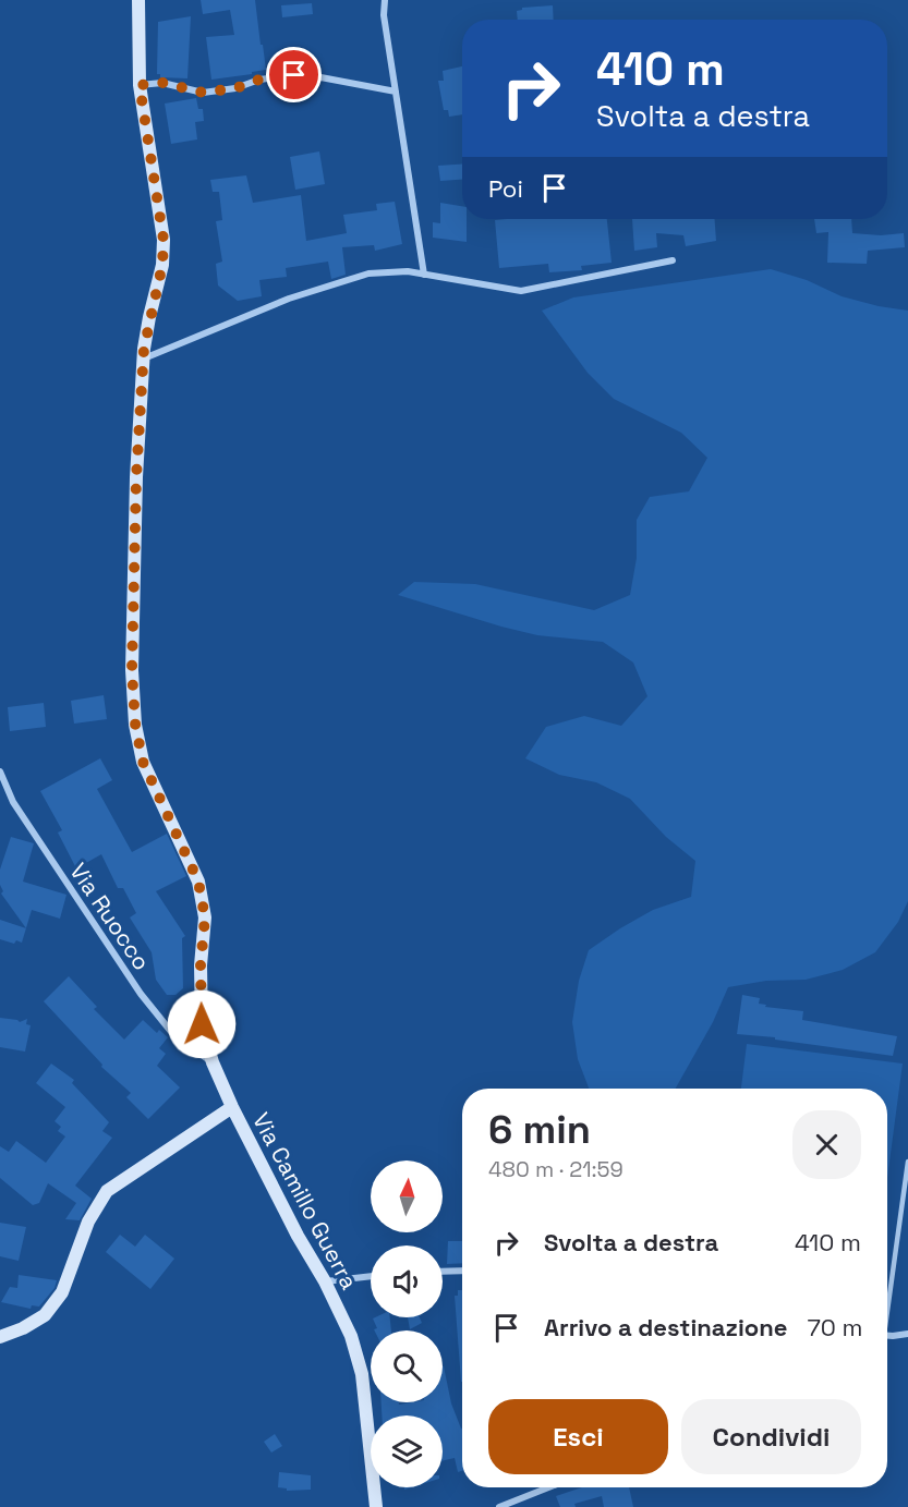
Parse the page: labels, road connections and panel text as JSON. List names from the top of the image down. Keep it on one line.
{"streets":{"street":["Via Ruocco","Via Camillo Guerra"]},"crossings":[["Via Ruocco","Via Camillo Guerra"]],"north":"top","page":{"turn":["410 m","Svolta a destra"],"then":"Poi","heading":["6 min","480 m · 21:59"],"list":[{"name":"Svolta a destra","value":"410 m"},{"name":"Arrivo a destinazione","value":"70 m"}],"buttons":["Esci","Condividi"]}}
